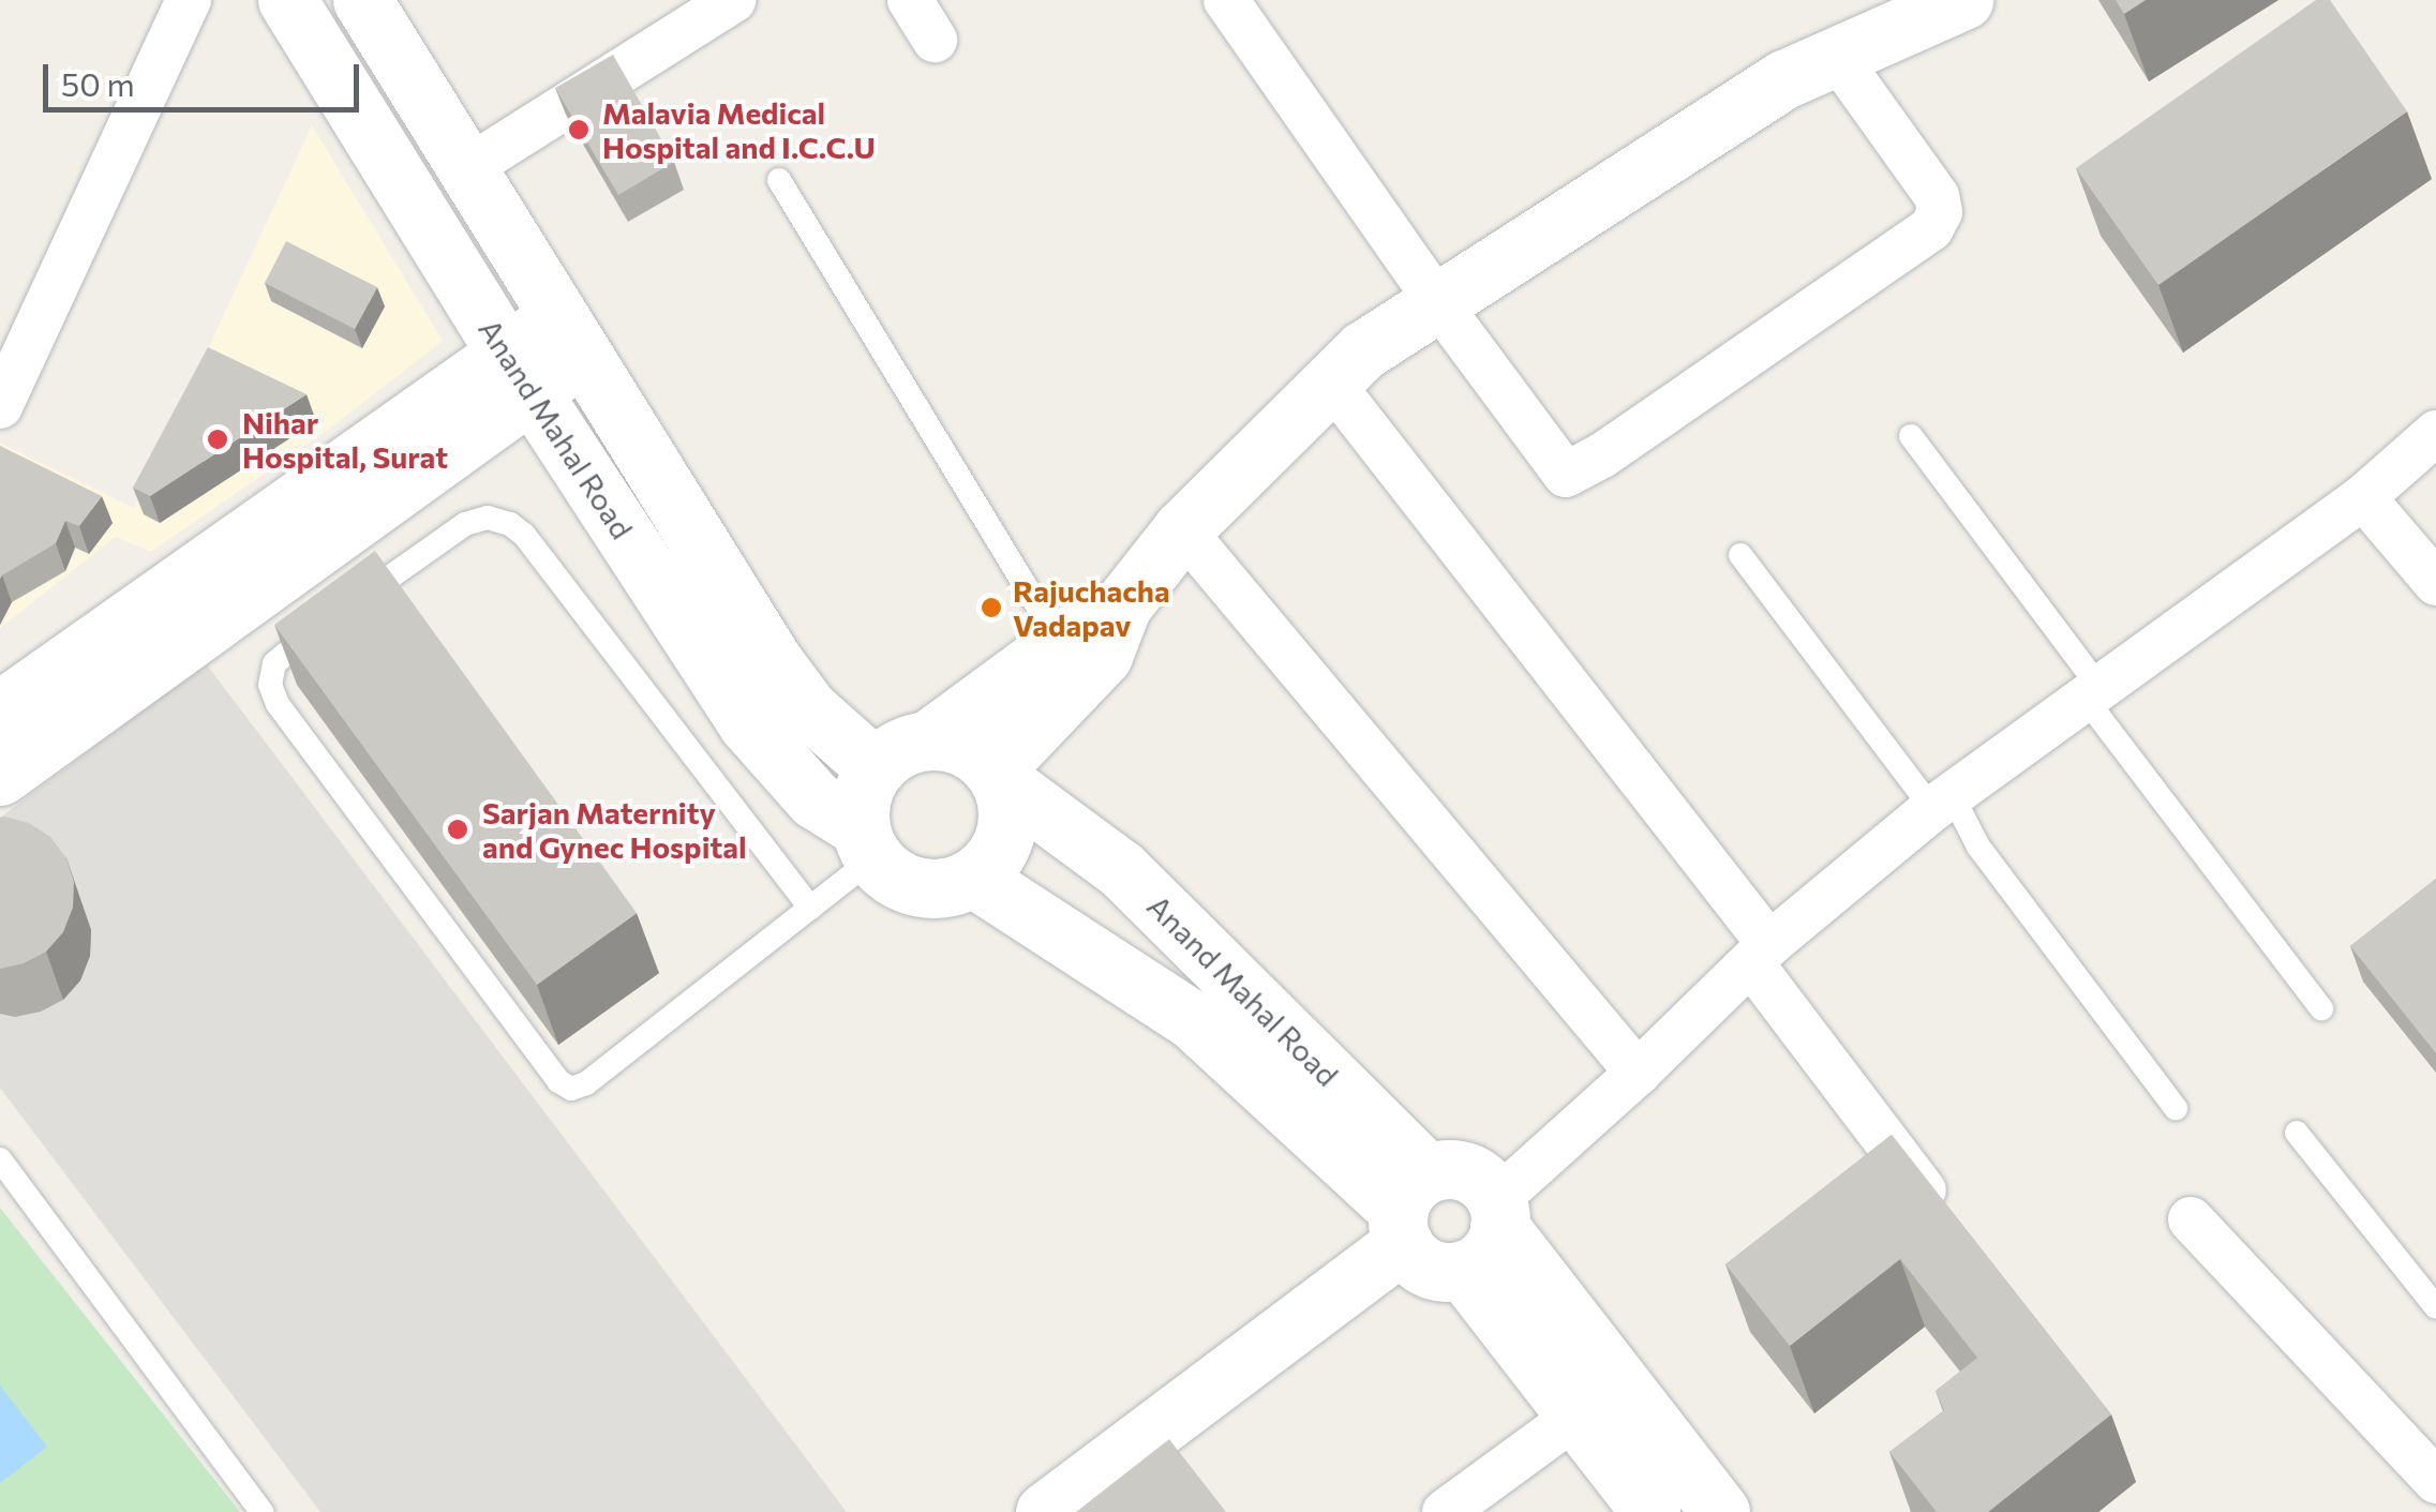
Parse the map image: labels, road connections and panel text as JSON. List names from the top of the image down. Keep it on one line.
{"streets":{"main road":["Anand Mahal Road"]},"places":["Malavia Medical Hospital and I.C.C.U","Nihar Hospital, Surat","Rajuchacha Vadapav","Sarjan Maternity and Gynec Hospital"],"scale_bar":"50 m"}
